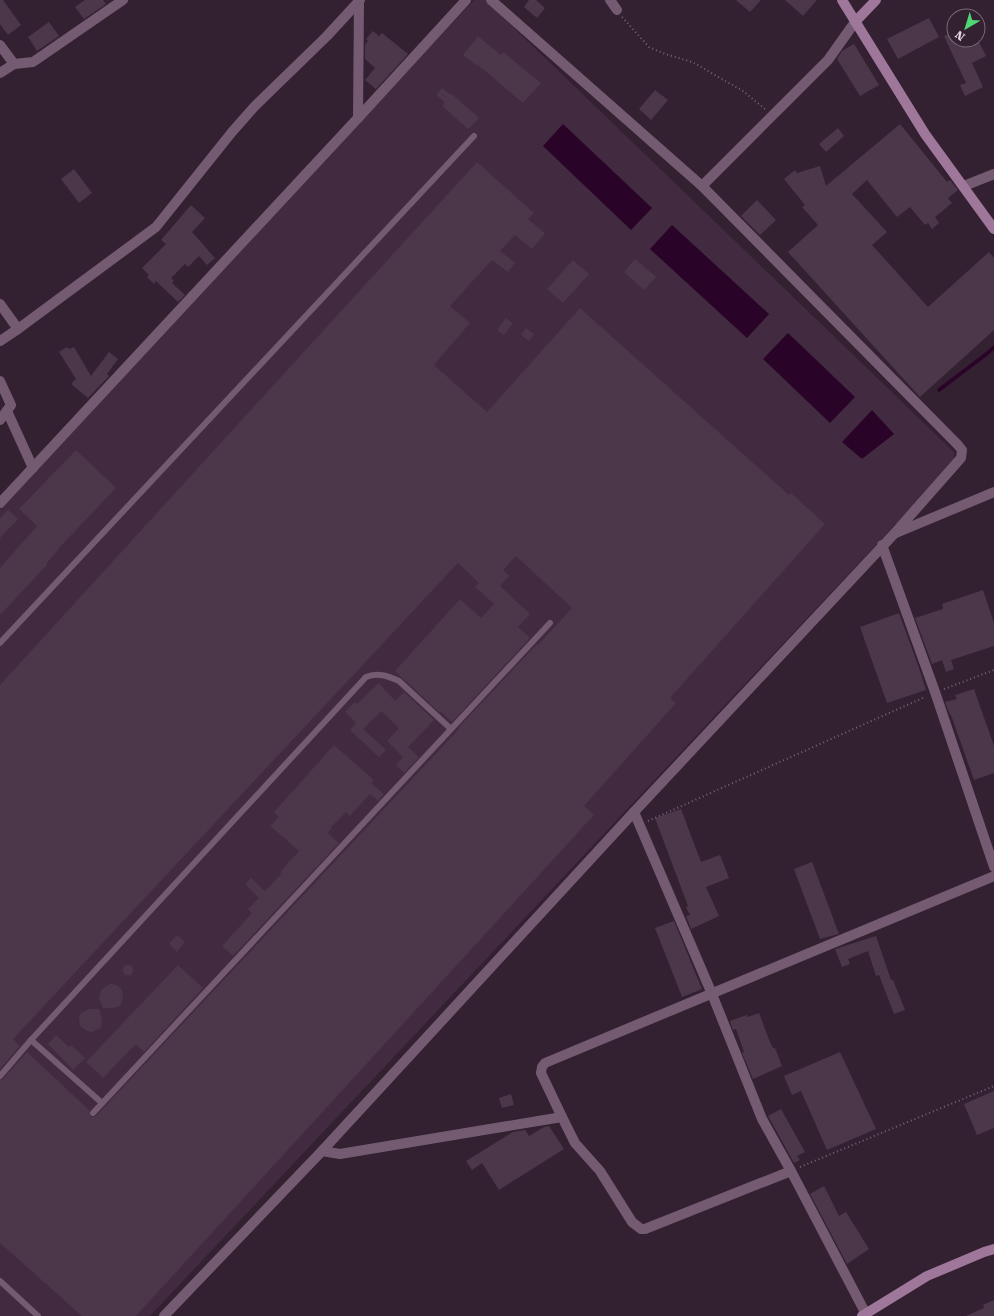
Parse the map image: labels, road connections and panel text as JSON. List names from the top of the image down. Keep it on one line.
{"north":"bottom left"}
